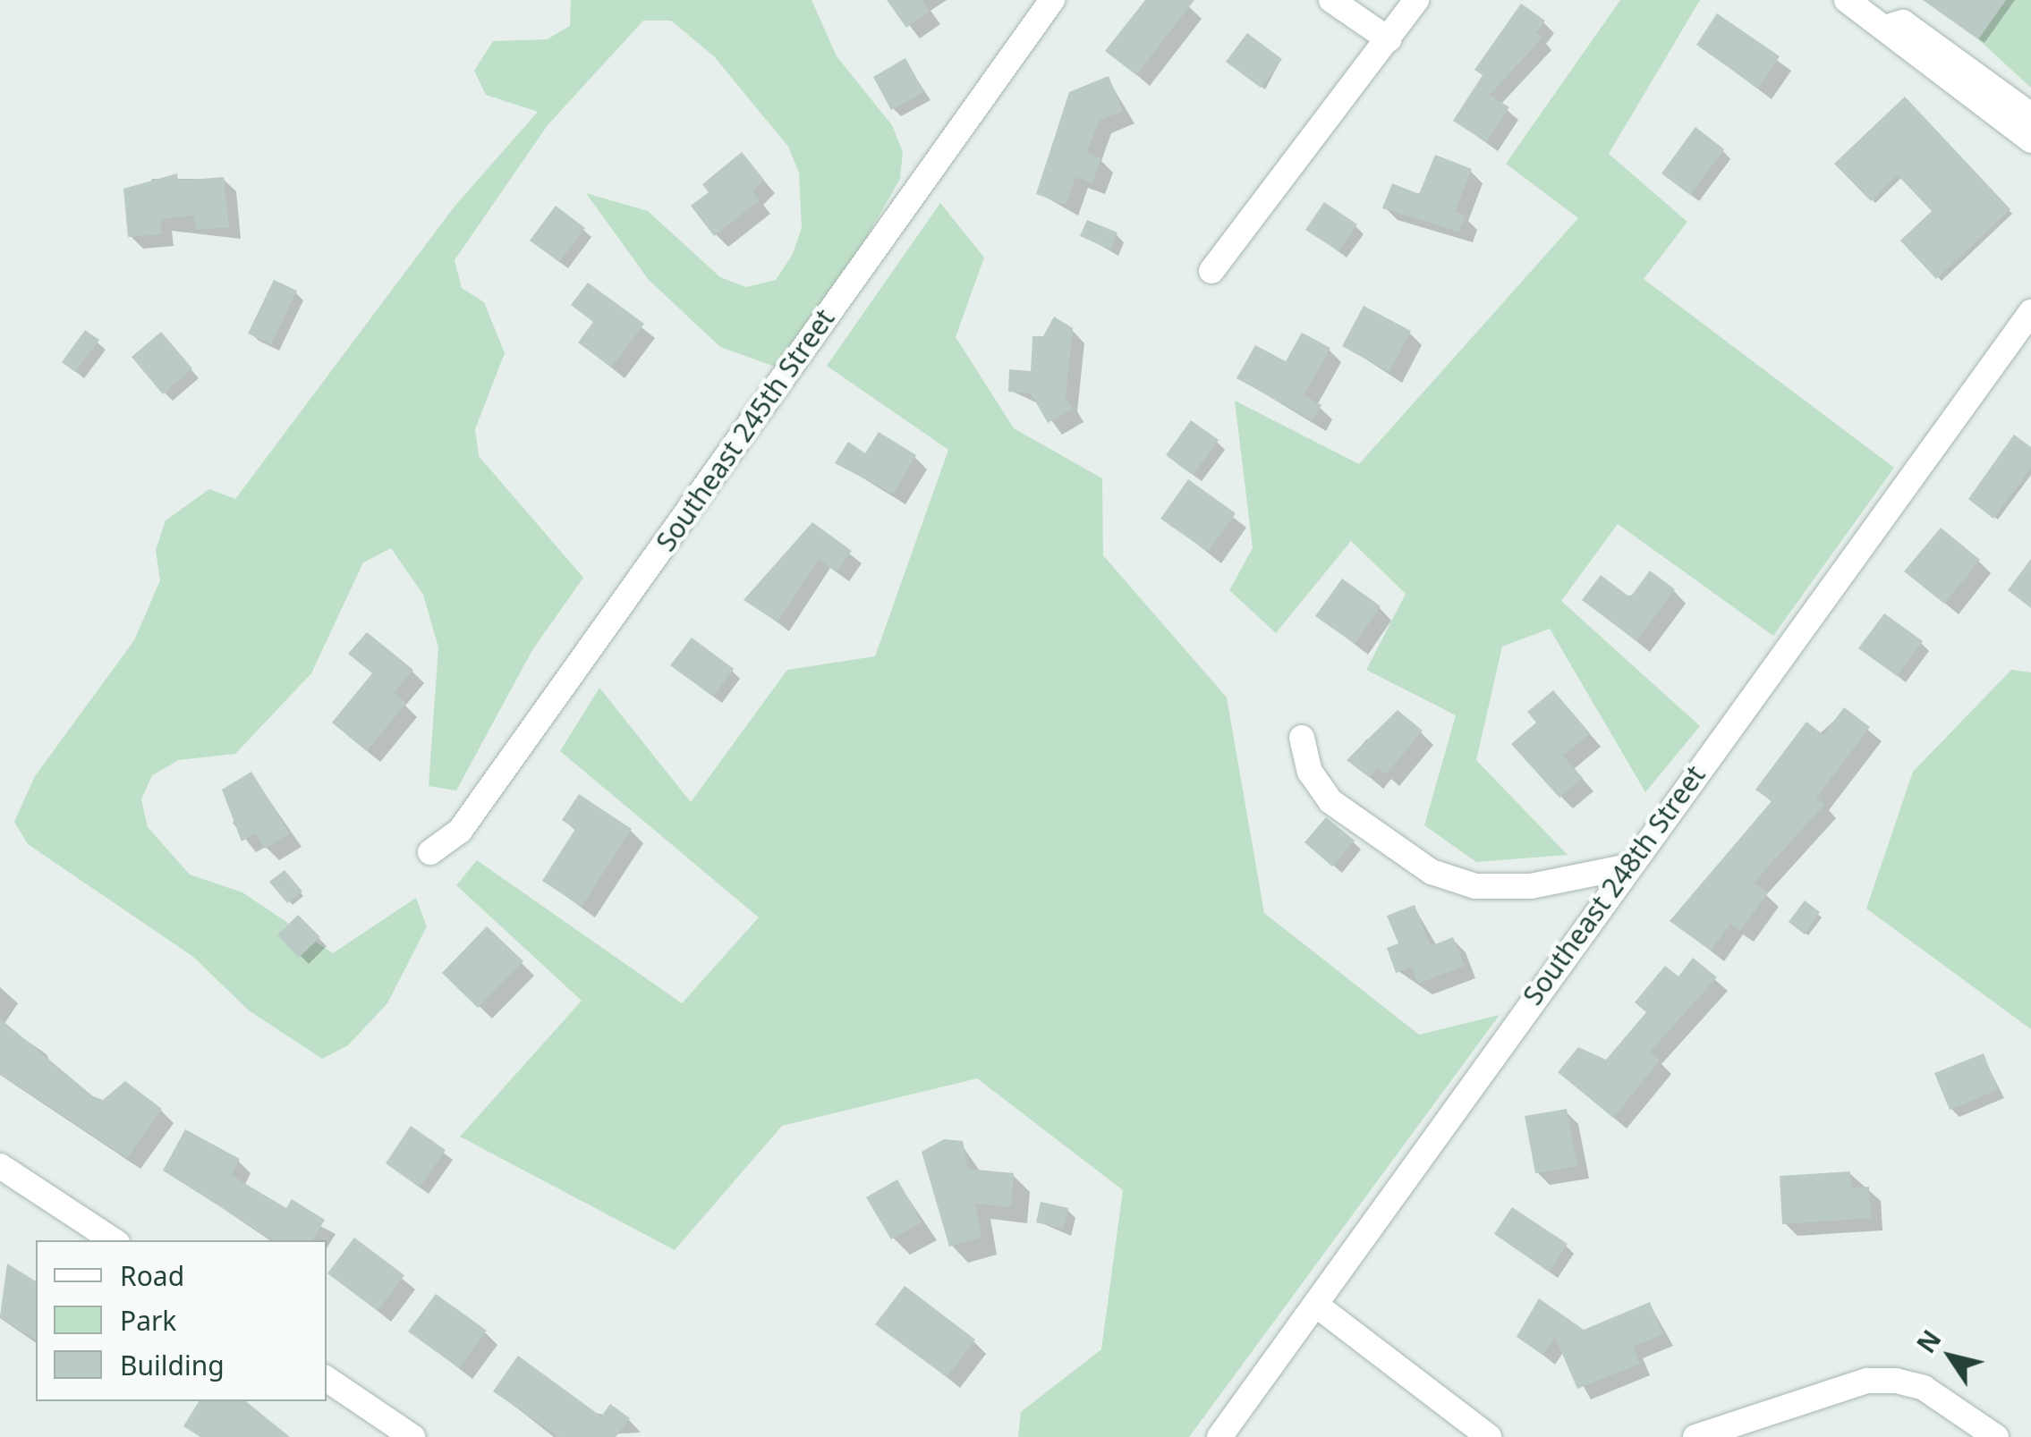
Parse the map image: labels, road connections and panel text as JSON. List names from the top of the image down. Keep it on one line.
{"streets":{"street":["Southeast 245th Street","Southeast 248th Street"]},"legend":["Road","Park","Building"],"north":"top left"}
